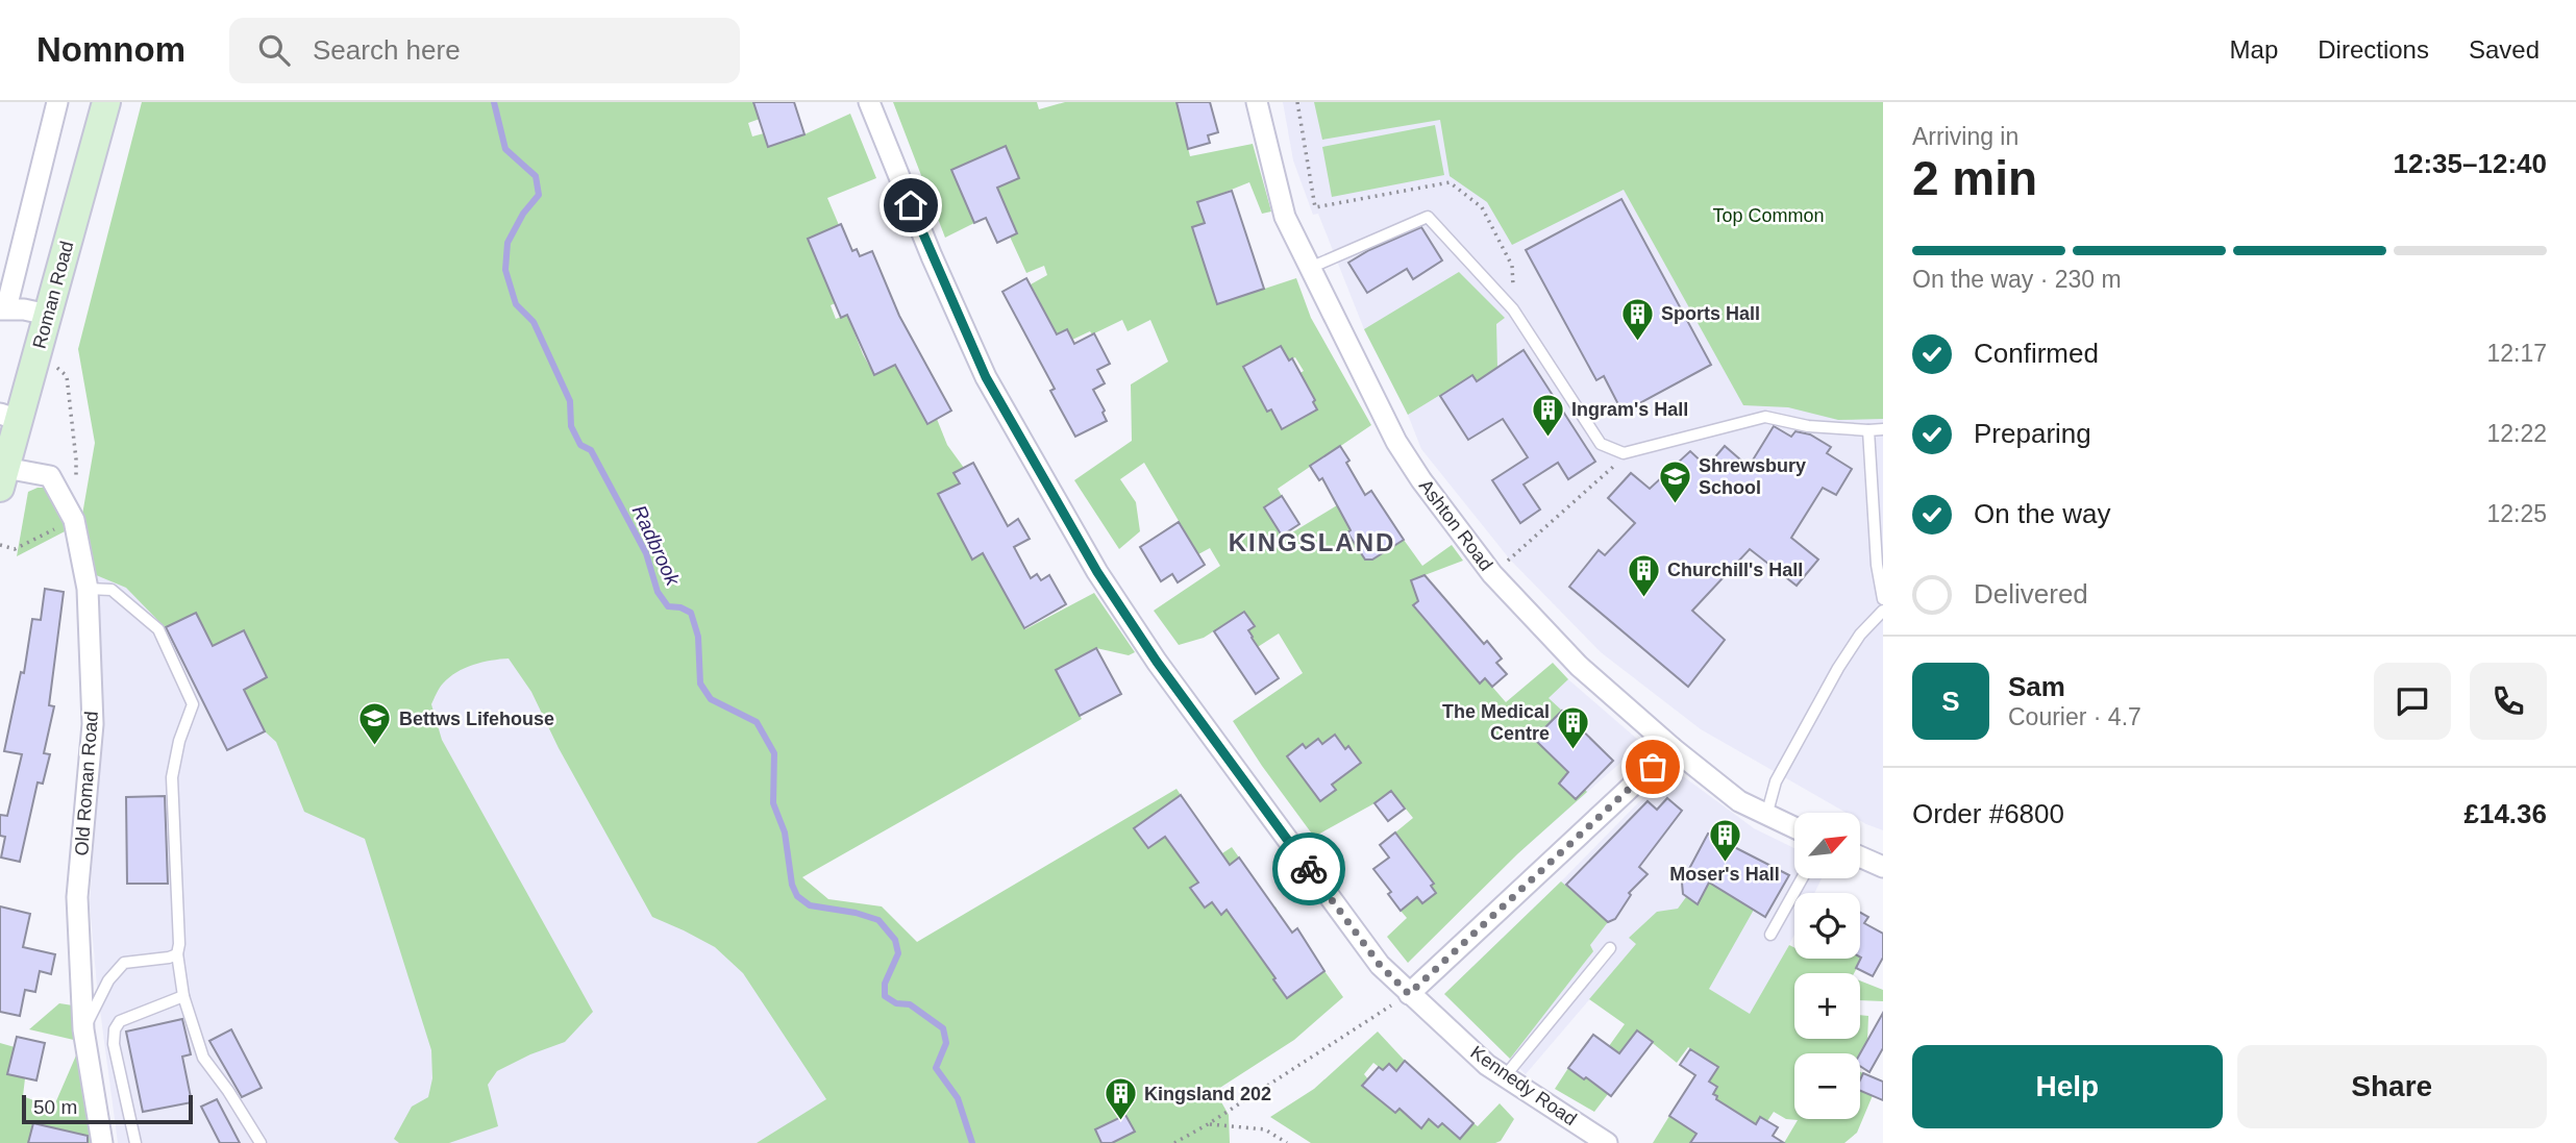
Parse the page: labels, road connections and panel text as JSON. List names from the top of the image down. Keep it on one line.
{"streets":{"main road":["Roman Road"],"street":["Ashton Road","Old Roman Road","Kennedy Road"]},"crossings":[["Roman Road","Old Roman Road"]],"districts":["KINGSLAND"],"water":["Radbrook"],"parks":["Top Common"],"places":{"building":["Sports Hall","Ingram's Hall","Churchill's Hall","The Medical Centre","Moser's Hall","Kingsland 202"],"school or university":["Shrewsbury School","Bettws Lifehouse"]},"scale_bar":"50 m","north":"top right","page":{"header":"Nomnom","search":"Search here","nav":["Map","Directions","Saved"],"heading":["2 min","Arriving in","12:35–12:40"],"panel":["Sam","Courier · 4.7","Order #6800","£14.36"],"bar":"On the way · 230 m","list":[["Confirmed","12:17"],["Preparing","12:22"],["On the way","12:25"],"Delivered"],"round":"S","map_buttons":["+","−"],"buttons":["Help","Share"],"scale":"50 m"}}
